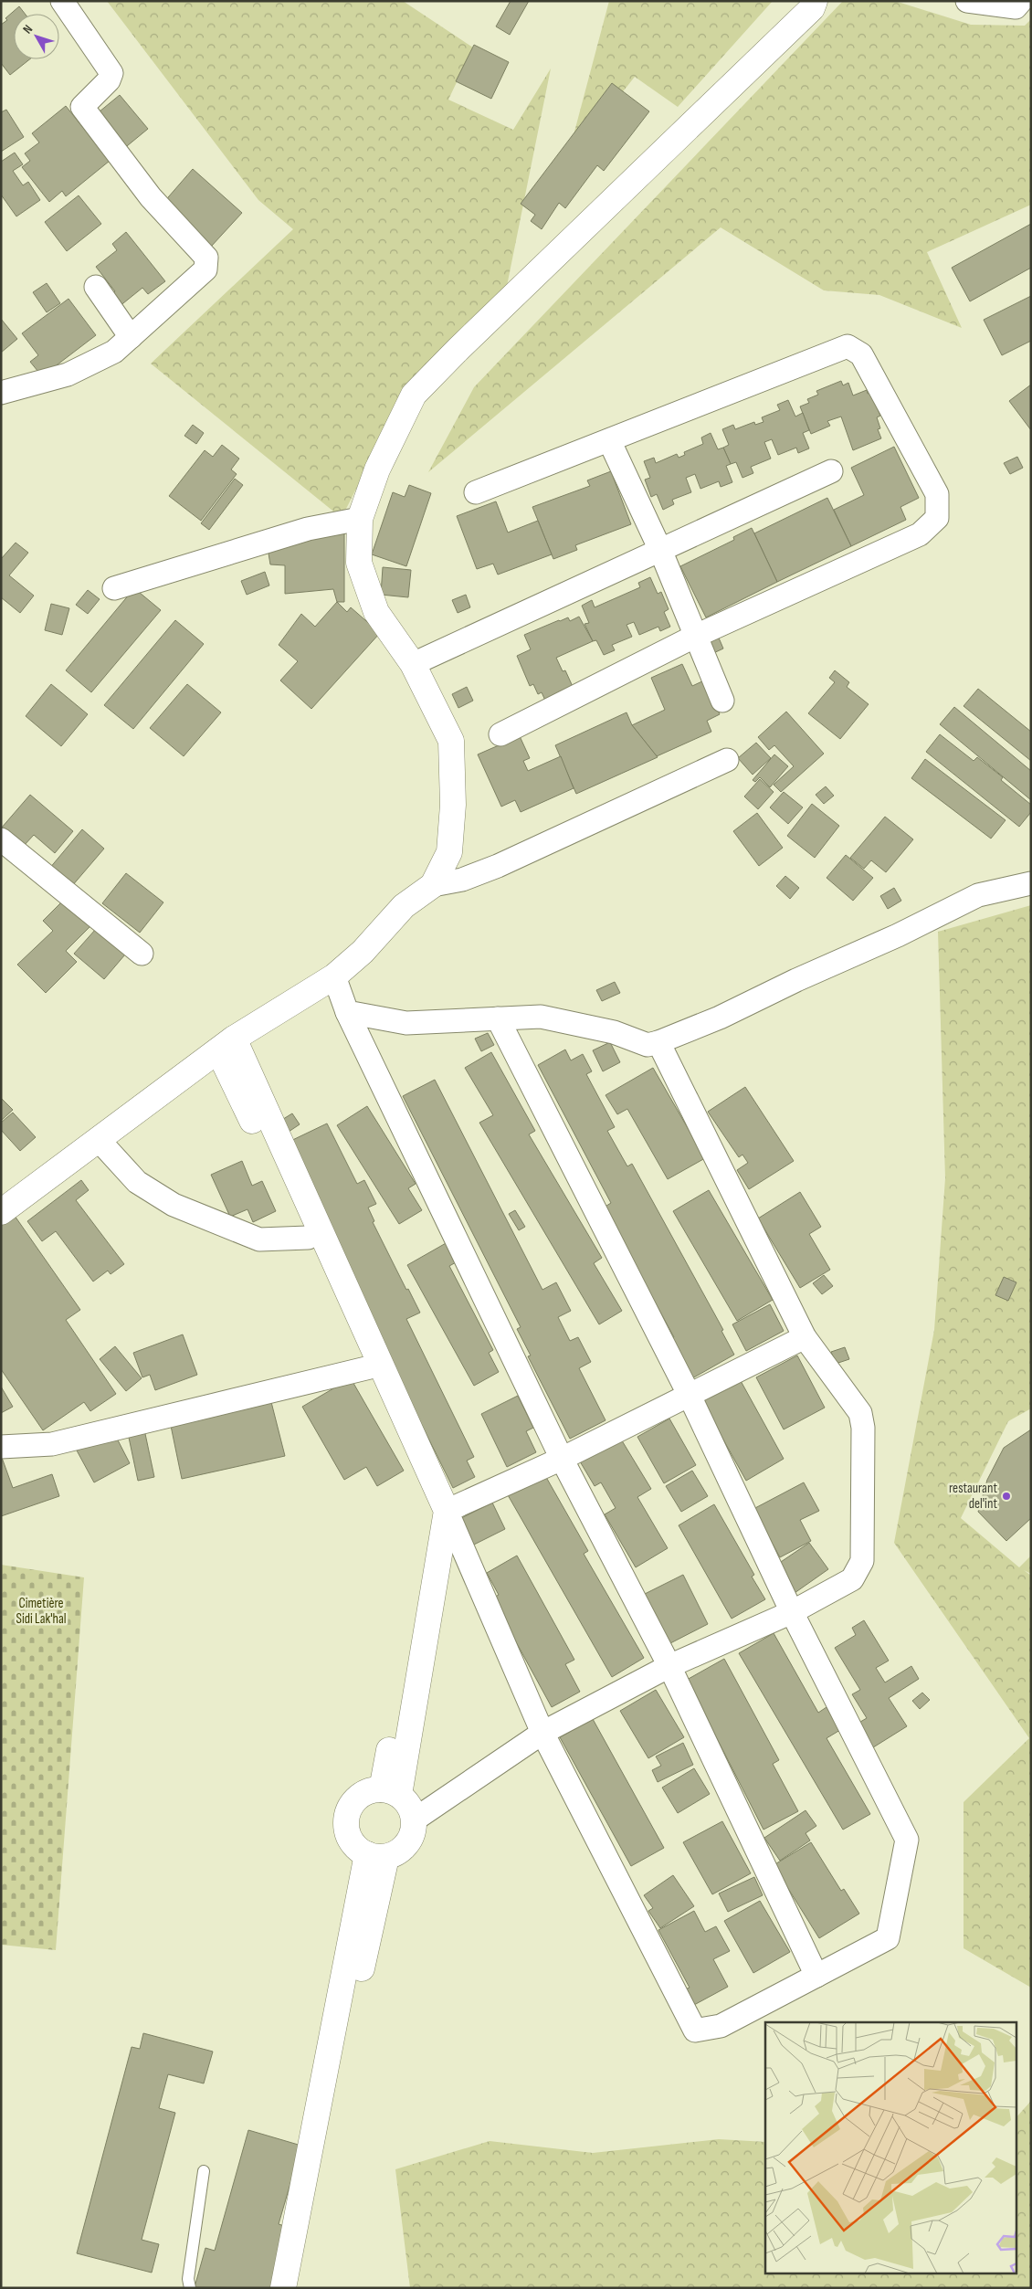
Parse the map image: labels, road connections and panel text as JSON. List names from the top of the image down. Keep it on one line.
{"parks":["Cimetière Sidi Lak'hal"],"places":["restaurant del'int"],"north":"top left"}
